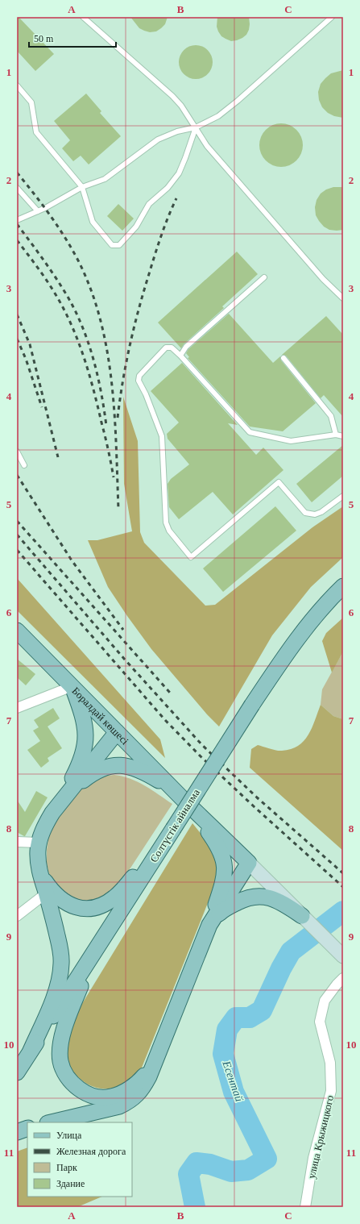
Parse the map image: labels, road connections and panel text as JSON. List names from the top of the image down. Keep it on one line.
{"streets":{"main road":["Боралдай көшесі","Солтүстік айналма"],"street":["улица Крыжицкого"]},"water":["Есентай"],"legend":["Улица","Железная дорога","Парк","Здание"],"scale_bar":"50 m","grid":{"columns":["A","B","C"],"rows":["1","2","3","4","5","6","7","8","9","10","11"]}}
